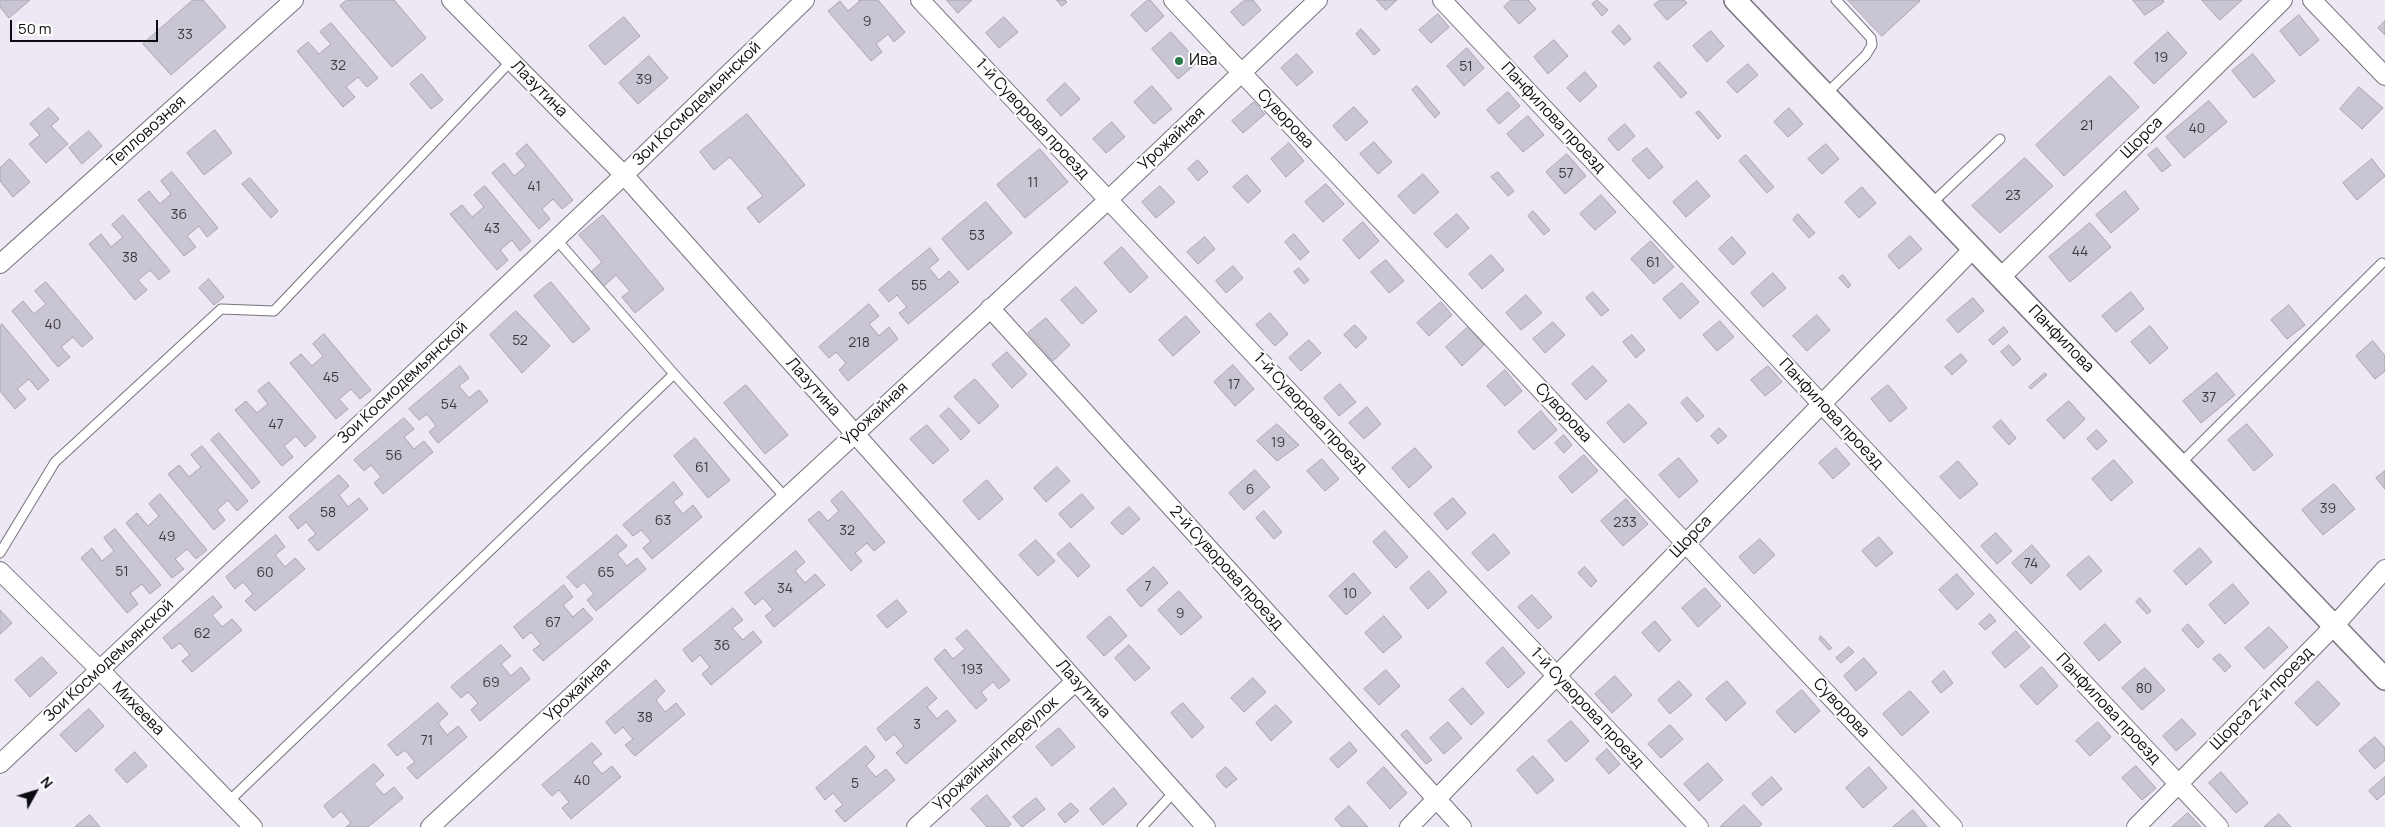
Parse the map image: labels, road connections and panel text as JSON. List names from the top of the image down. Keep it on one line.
{"streets":{"street":["Лазутина","Зои Космодемьянской","Панфилова проезд","1-й Суворова проезд","Суворова","Тепловозная","Щорса","Урожайная","Панфилова","2-й Суворова проезд","Щорса 2-й проезд","Михеева","Урожайный переулок"]},"crossings":[["Лазутина","Зои Космодемьянской"],["Лазутина","Урожайная"],["Лазутина","Урожайный переулок"],["Зои Космодемьянской","Михеева"],["Панфилова проезд","Щорса"],["Панфилова проезд","Щорса 2-й проезд"],["1-й Суворова проезд","Щорса"],["1-й Суворова проезд","Урожайная"],["Суворова","Щорса"],["Суворова","Урожайная"],["Щорса","Панфилова"],["Щорса","2-й Суворова проезд"],["Урожайная","2-й Суворова проезд"],["Панфилова","Щорса 2-й проезд"]],"places":["Ива"],"house_numbers":["9","33","19","32","51","39","21","40","57","11","41","23","36","43","53","44","38","61","55","40","52","218","45","17","37","54","47","19","56","61","6","39","58","63","233","32","49","74","51","60","65","7","34","10","9","67","62","36","193","69","80","38","3","71","40","5"],"scale_bar":"50 m","north":"top right"}
